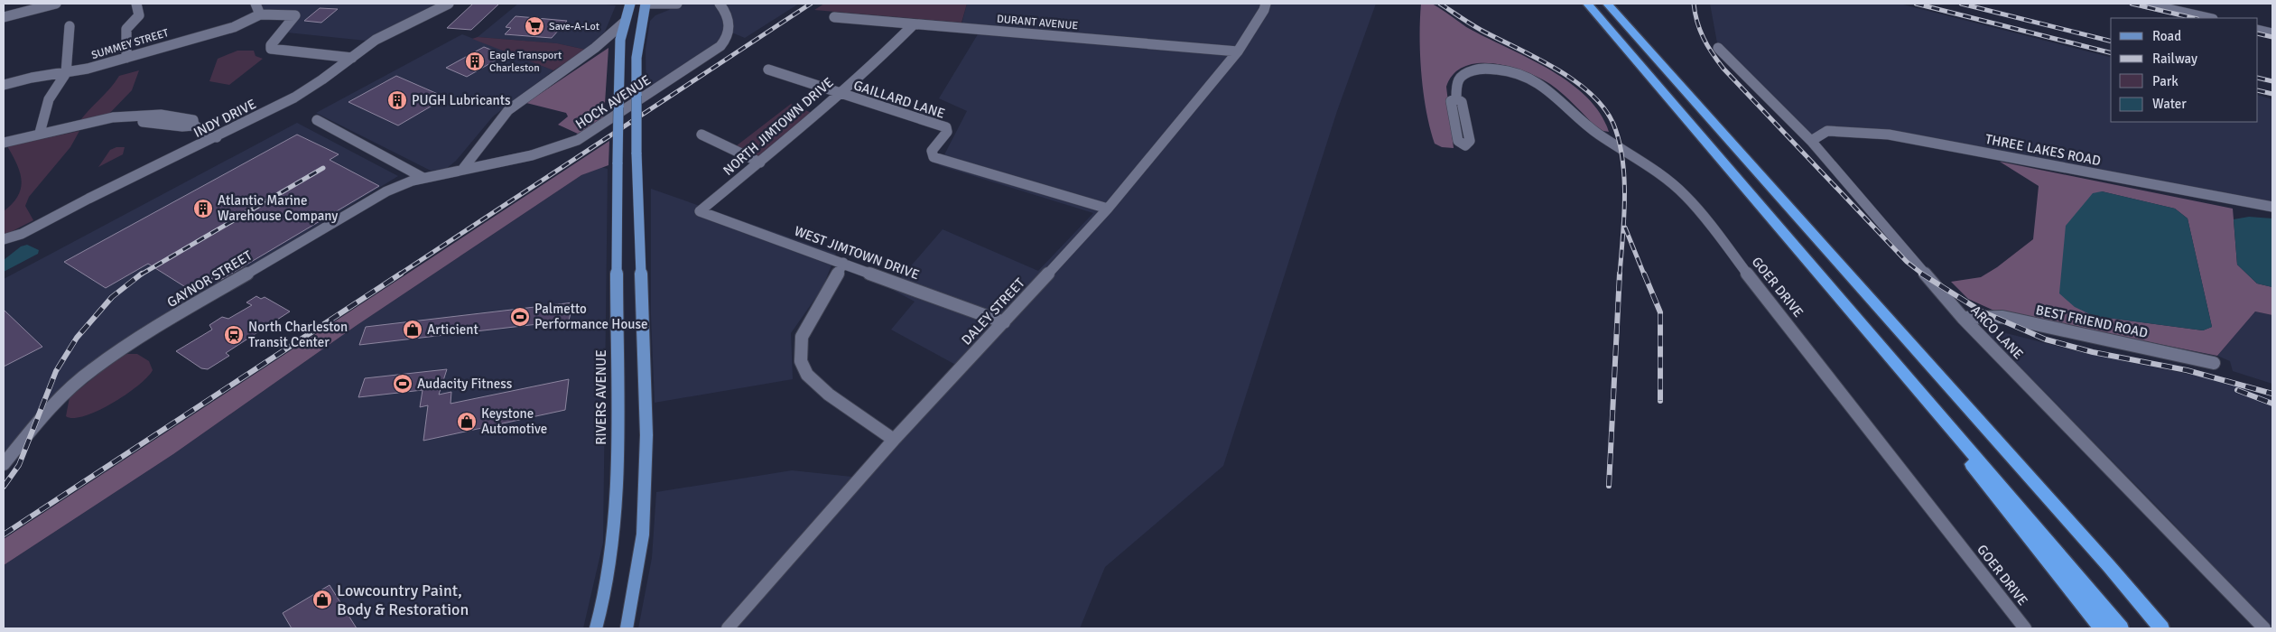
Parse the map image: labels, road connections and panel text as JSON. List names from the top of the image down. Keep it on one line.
{"streets":{"main road":["RIVERS AVENUE"],"street":["DURANT AVENUE","SUMMEY STREET","GAILLARD LANE","HOCK AVENUE","INDY DRIVE","NORTH JIMTOWN DRIVE","THREE LAKES ROAD","WEST JIMTOWN DRIVE","GAYNOR STREET","GOER DRIVE","DALEY STREET","BEST FRIEND ROAD","ARCO LANE"]},"crossings":[["DURANT AVENUE","NORTH JIMTOWN DRIVE"],["DURANT AVENUE","DALEY STREET"],["GAILLARD LANE","NORTH JIMTOWN DRIVE"],["GAILLARD LANE","DALEY STREET"],["HOCK AVENUE","GAYNOR STREET"],["NORTH JIMTOWN DRIVE","WEST JIMTOWN DRIVE"],["THREE LAKES ROAD","ARCO LANE"],["WEST JIMTOWN DRIVE","DALEY STREET"],["BEST FRIEND ROAD","ARCO LANE"]],"places":{"supermarket":["Save-A-Lot"],"building":["Eagle Transport Charleston","PUGH Lubricants","Atlantic Marine Warehouse Company"],"sports":["Palmetto Performance House","Audacity Fitness"],"shop":["Articient","Keystone Automotive","Lowcountry Paint, Body & Restoration"],"station":["North Charleston Transit Center"]},"legend":["Road","Railway","Park","Water"]}
